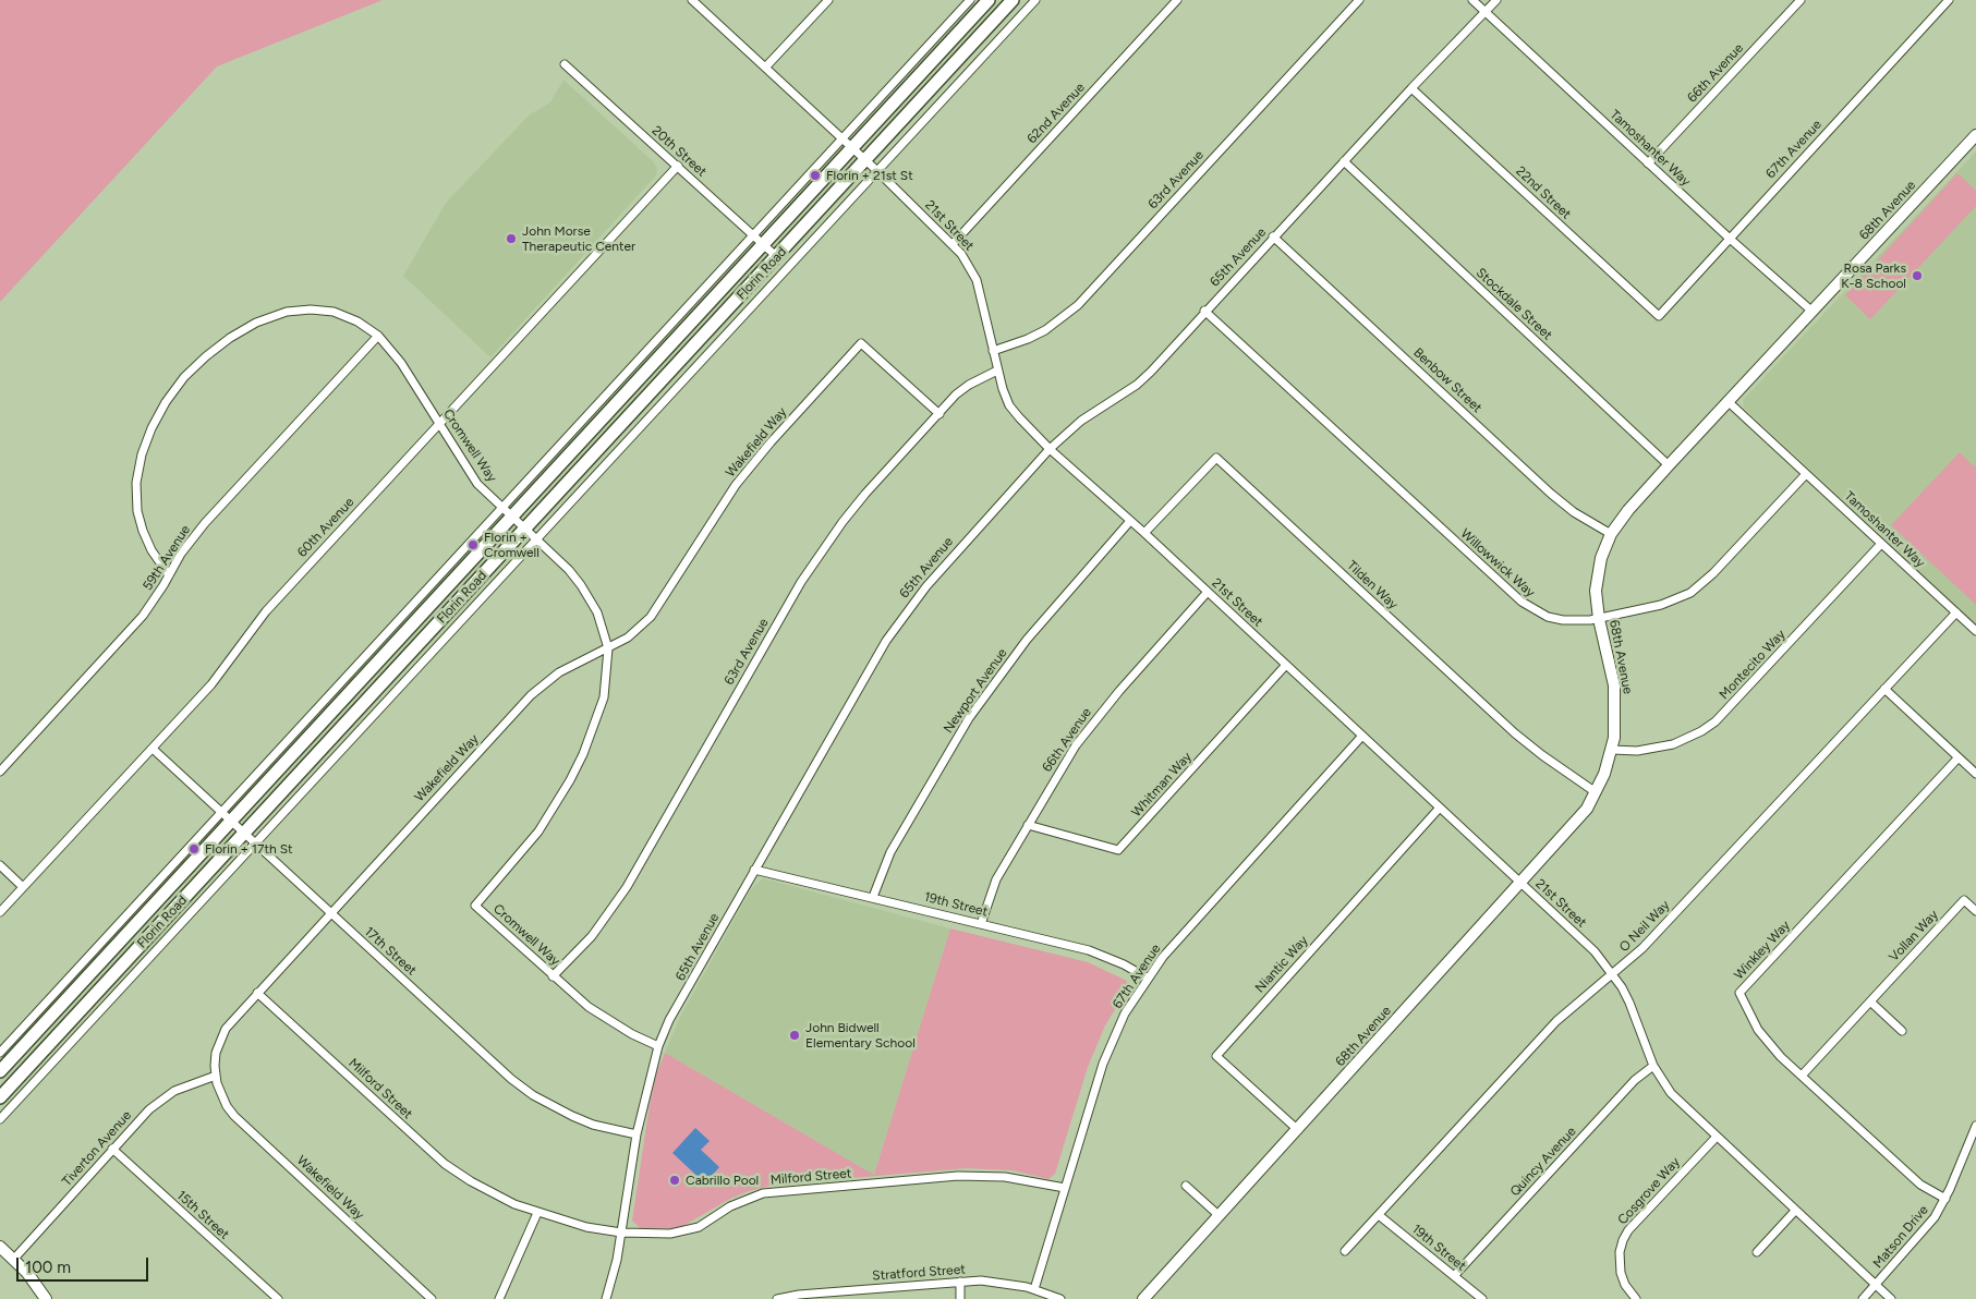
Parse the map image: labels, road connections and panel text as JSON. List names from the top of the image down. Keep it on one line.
{"streets":{"main road":["Florin Road"],"street":["66th Avenue","62nd Avenue","Tamoshanter Way","67th Avenue","20th Street","63rd Avenue","22nd Street","68th Avenue","21st Street","65th Avenue","Stockdale Street","Benbow Street","Wakefield Way","Cromwell Way","60th Avenue","59th Avenue","Willowwick Way","Tilden Way","Montecito Way","Newport Avenue","Whitman Way","19th Street","O Neil Way","Vollan Way","Winkley Way","17th Street","Niantic Way","Milford Street","Tiverton Avenue","Quincy Avenue","Cosgrove Way","15th Street","Matson Drive","Stratford Street"]},"crossings":[["66th Avenue","Tamoshanter Way"],["66th Avenue","21st Street"],["66th Avenue","Whitman Way"],["66th Avenue","19th Street"],["62nd Avenue","21st Street"],["Tamoshanter Way","67th Avenue"],["Tamoshanter Way","68th Avenue"],["Tamoshanter Way","65th Avenue"],["Tamoshanter Way","Willowwick Way"],["Tamoshanter Way","Montecito Way"],["Tamoshanter Way","O Neil Way"],["67th Avenue","22nd Street"],["67th Avenue","21st Street"],["67th Avenue","19th Street"],["67th Avenue","Milford Street"],["67th Avenue","Stratford Street"],["20th Street","Florin Road"],["20th Street","60th Avenue"],["63rd Avenue","21st Street"],["63rd Avenue","Wakefield Way"],["63rd Avenue","Cromwell Way"],["22nd Street","65th Avenue"],["68th Avenue","21st Street"],["68th Avenue","Stockdale Street"],["68th Avenue","Benbow Street"],["68th Avenue","Willowwick Way"],["68th Avenue","Tilden Way"],["68th Avenue","Montecito Way"],["68th Avenue","Niantic Way"],["21st Street","65th Avenue"],["21st Street","Florin Road"],["21st Street","Tilden Way"],["21st Street","Newport Avenue"],["21st Street","Whitman Way"],["21st Street","O Neil Way"],["21st Street","Niantic Way"],["21st Street","Quincy Avenue"],["21st Street","Cosgrove Way"],["21st Street","Matson Drive"],["65th Avenue","Stockdale Street"],["65th Avenue","Benbow Street"],["65th Avenue","Cromwell Way"],["65th Avenue","Willowwick Way"],["65th Avenue","19th Street"],["65th Avenue","17th Street"],["65th Avenue","Milford Street"],["Florin Road","Cromwell Way"],["Florin Road","17th Street"],["Wakefield Way","Cromwell Way"],["Wakefield Way","17th Street"],["Wakefield Way","Milford Street"],["Wakefield Way","Tiverton Avenue"],["Cromwell Way","60th Avenue"],["Cromwell Way","59th Avenue"],["60th Avenue","17th Street"],["Newport Avenue","19th Street"],["19th Street","O Neil Way"],["19th Street","Quincy Avenue"],["Vollan Way","Winkley Way"],["Winkley Way","Matson Drive"],["Tiverton Avenue","15th Street"]],"places":["Florin + 21st St","John Morse Therapeutic Center","Rosa Parks K-8 School","Florin + Cromwell","Florin + 17th St","John Bidwell Elementary School","Cabrillo Pool"],"scale_bar":"100 m"}
